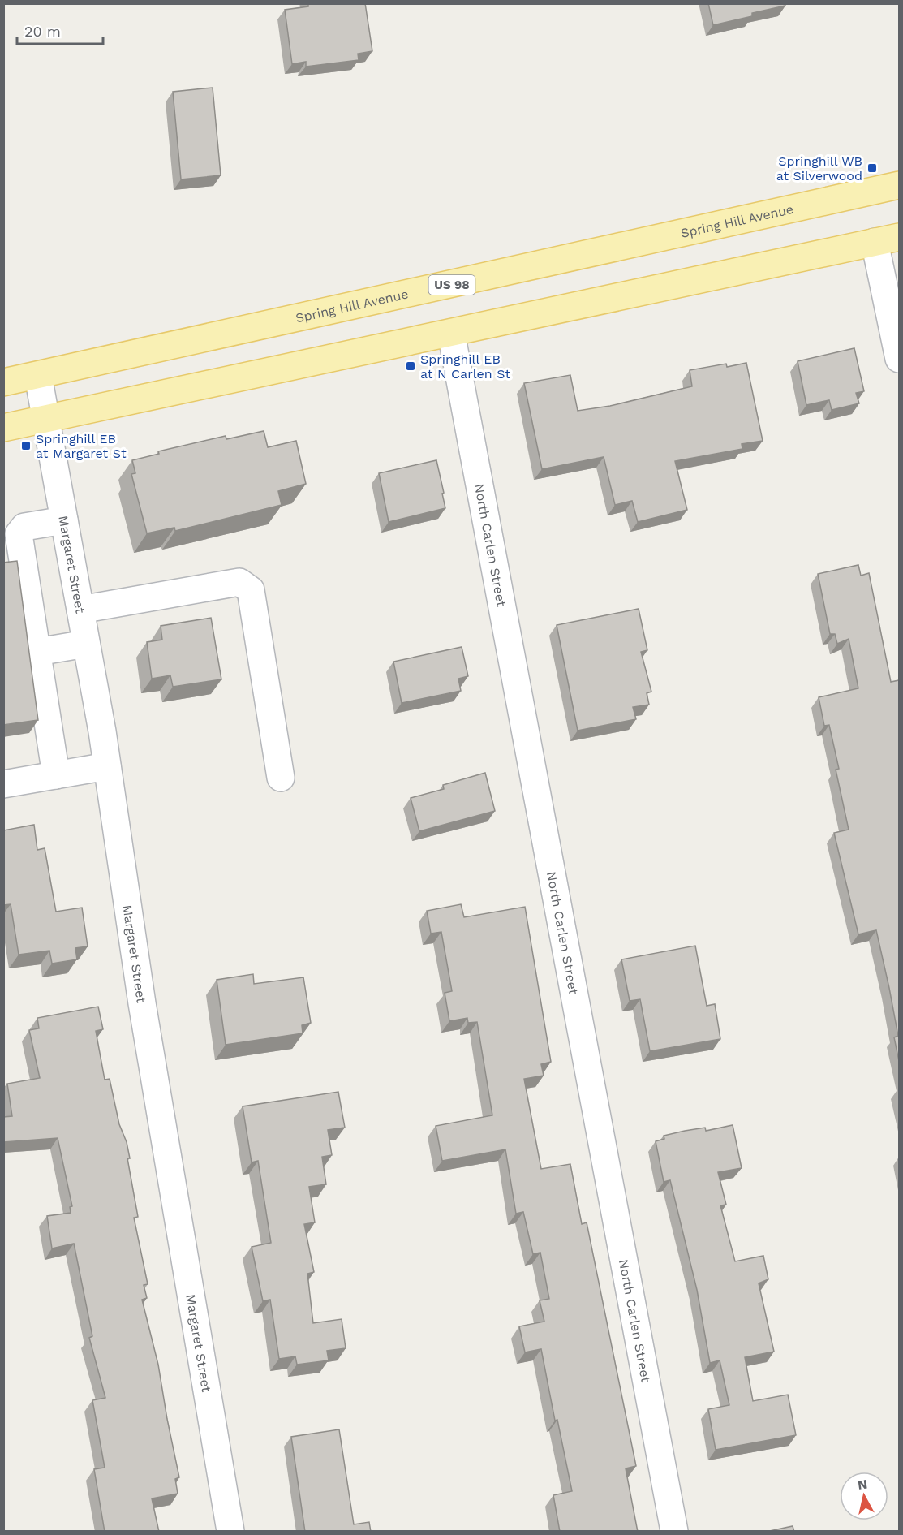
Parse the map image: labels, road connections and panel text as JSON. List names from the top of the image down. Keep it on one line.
{"streets":{"main road":["Spring Hill Avenue","US 98"],"street":["North Carlen Street","Margaret Street"]},"crossings":[["Spring Hill Avenue","Margaret Street"]],"places":{"transit":["Springhill WB at Silverwood","Springhill EB at N Carlen St","Springhill EB at Margaret St"]},"scale_bar":"20 m","north":"top"}
